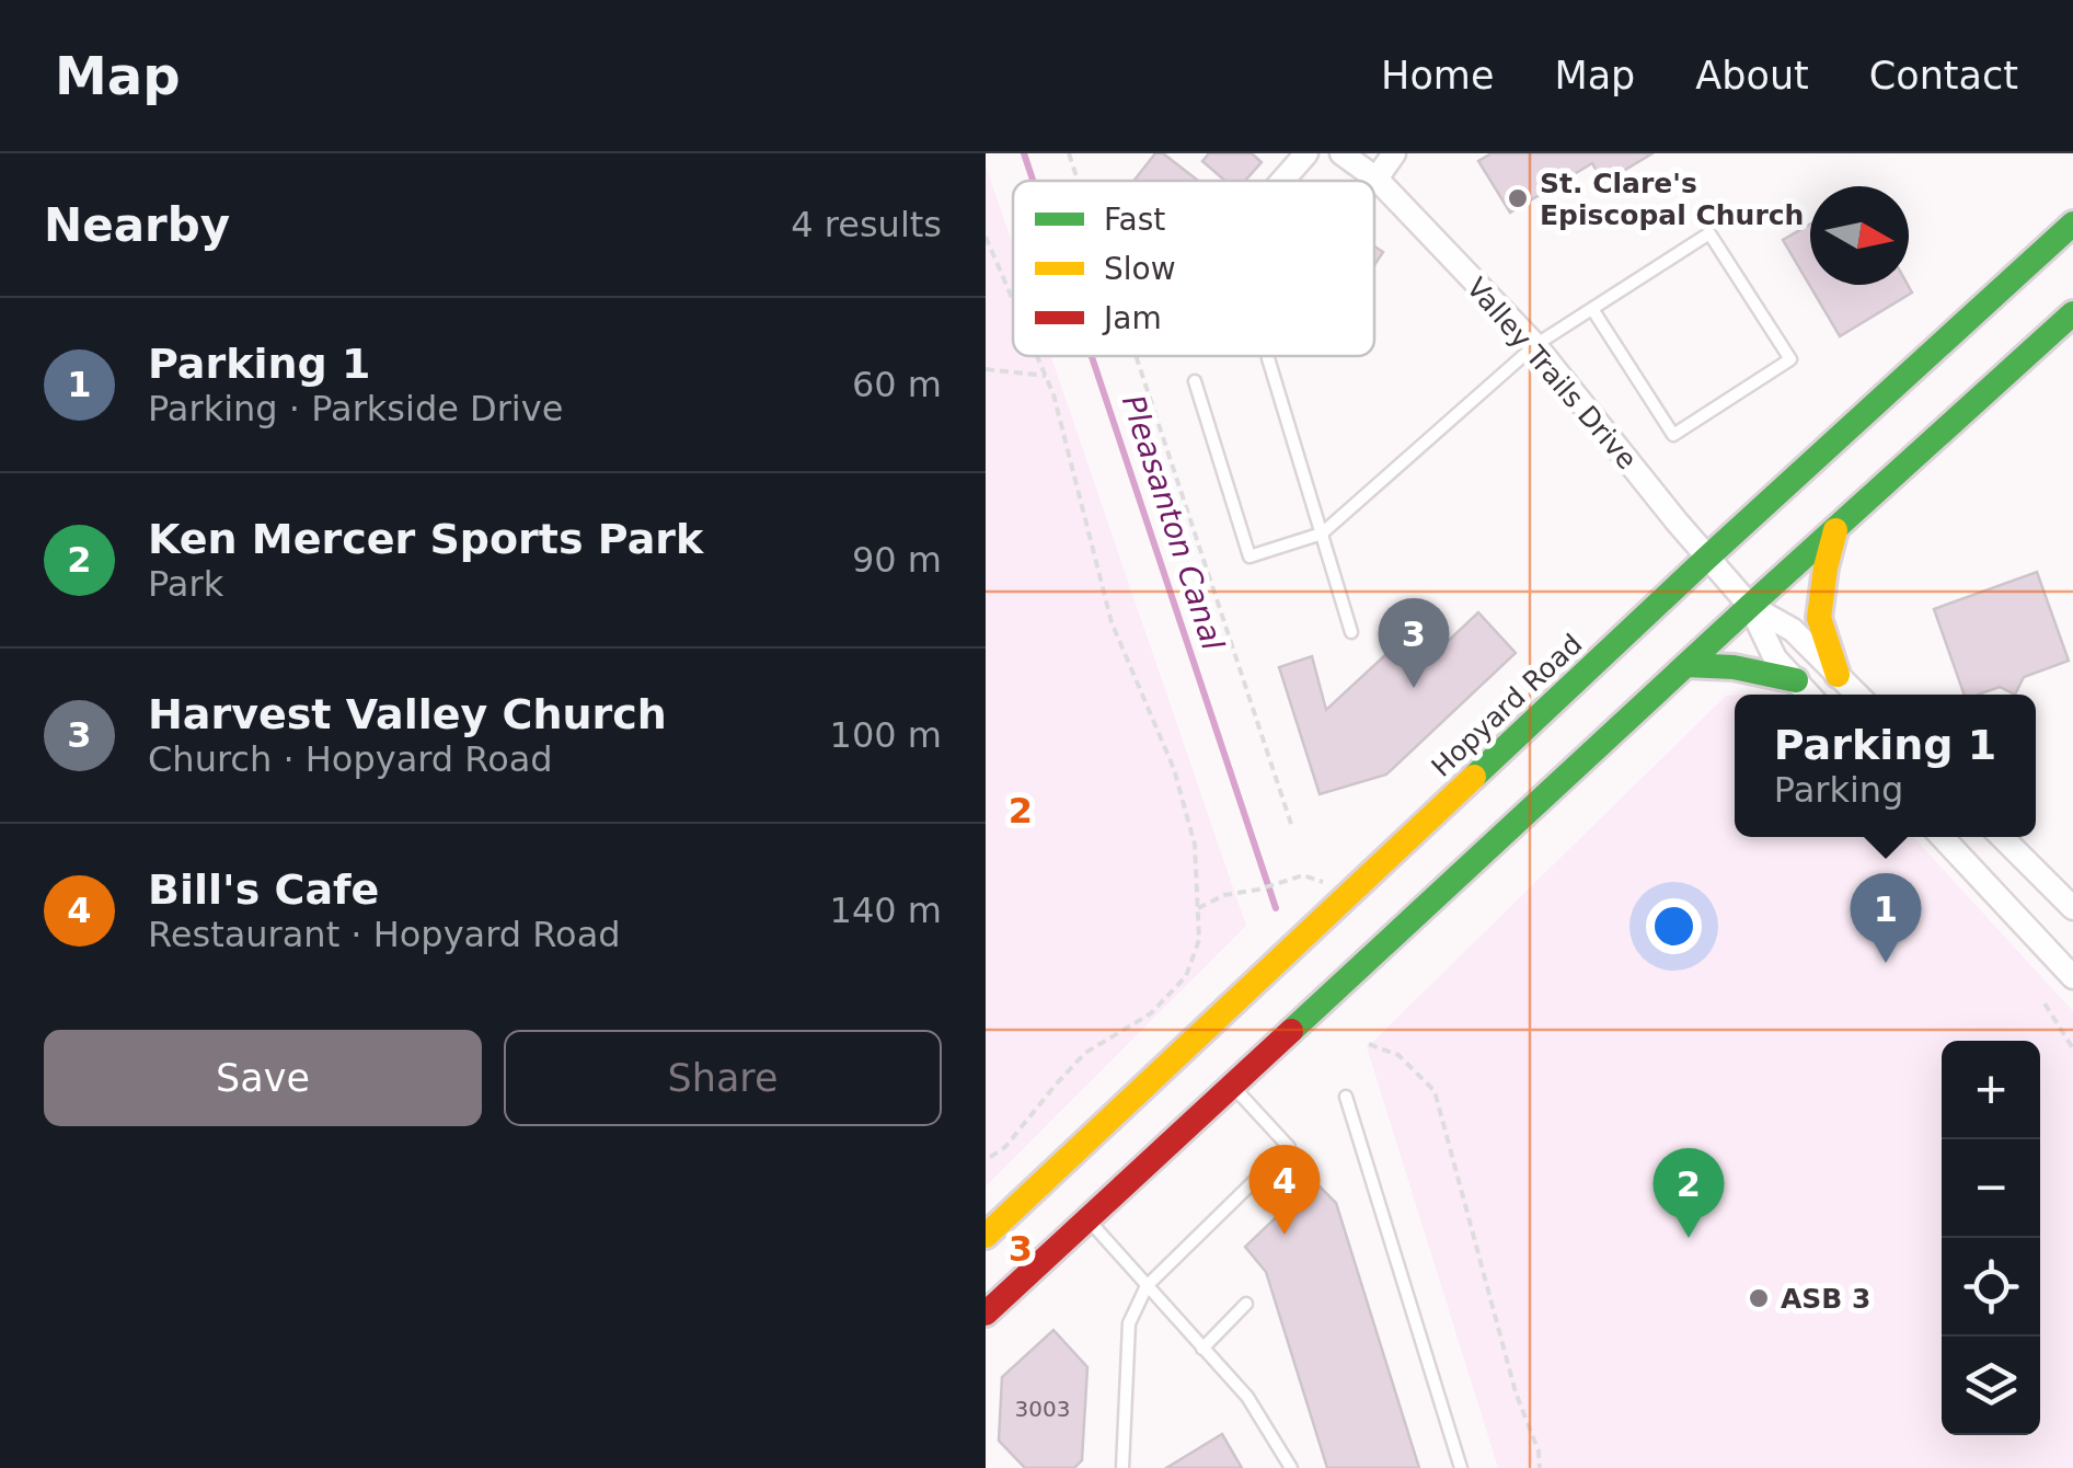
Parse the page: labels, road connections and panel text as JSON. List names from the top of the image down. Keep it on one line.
{"streets":{"main road":["Hopyard Road"],"street":["Valley Trails Drive"]},"crossings":[["Valley Trails Drive","Hopyard Road"]],"water":["Pleasanton Canal"],"places":["St. Clare's Episcopal Church","ASB 3"],"house_numbers":["3003"],"legend":["Fast","Slow","Jam"],"north":"right","page":{"header":"Map","nav":["Home","Map","About","Contact"],"heading":["Nearby","4 results"],"list":[{"mark":"1","name":"Parking 1","note":"Parking · Parkside Drive","value":"60 m"},{"mark":"2","name":"Ken Mercer Sports Park","note":"Park","value":"90 m"},{"mark":"3","name":"Harvest Valley Church","note":"Church · Hopyard Road","value":"100 m"},{"mark":"4","name":"Bill's Cafe","note":"Restaurant · Hopyard Road","value":"140 m"}],"pins":["3","1","4","2"],"popup":["Parking 1","Parking"],"buttons":["Save","Share"],"map_buttons":["+","−"]},"grid":{"rows":["2","3"]}}
